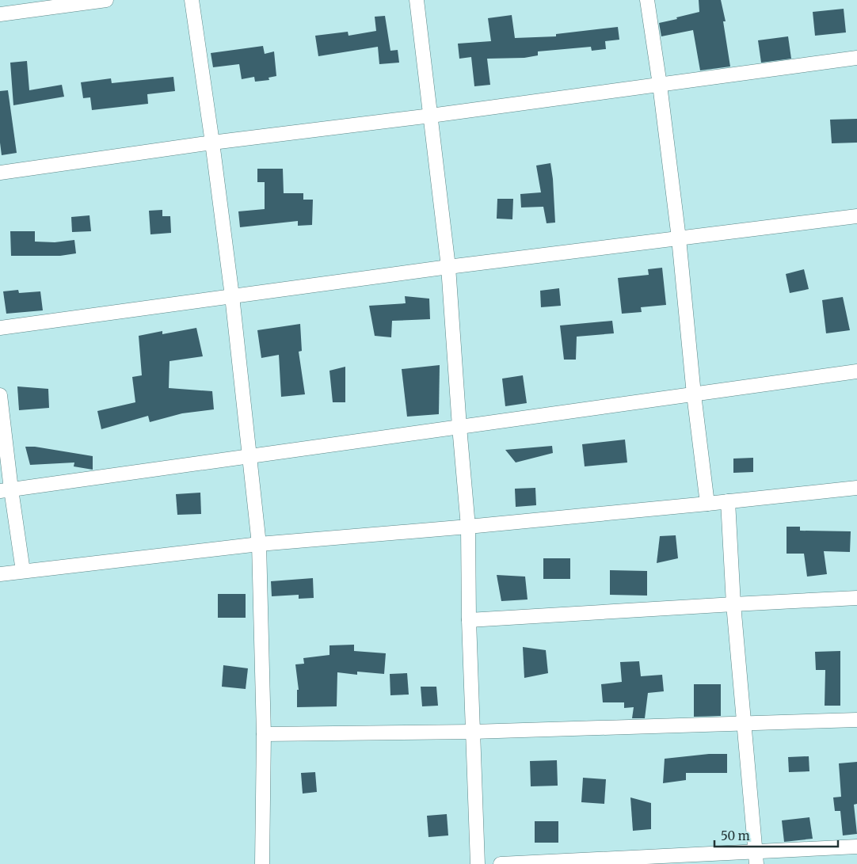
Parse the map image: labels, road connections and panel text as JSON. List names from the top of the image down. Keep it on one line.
{"scale_bar":"50 m"}
